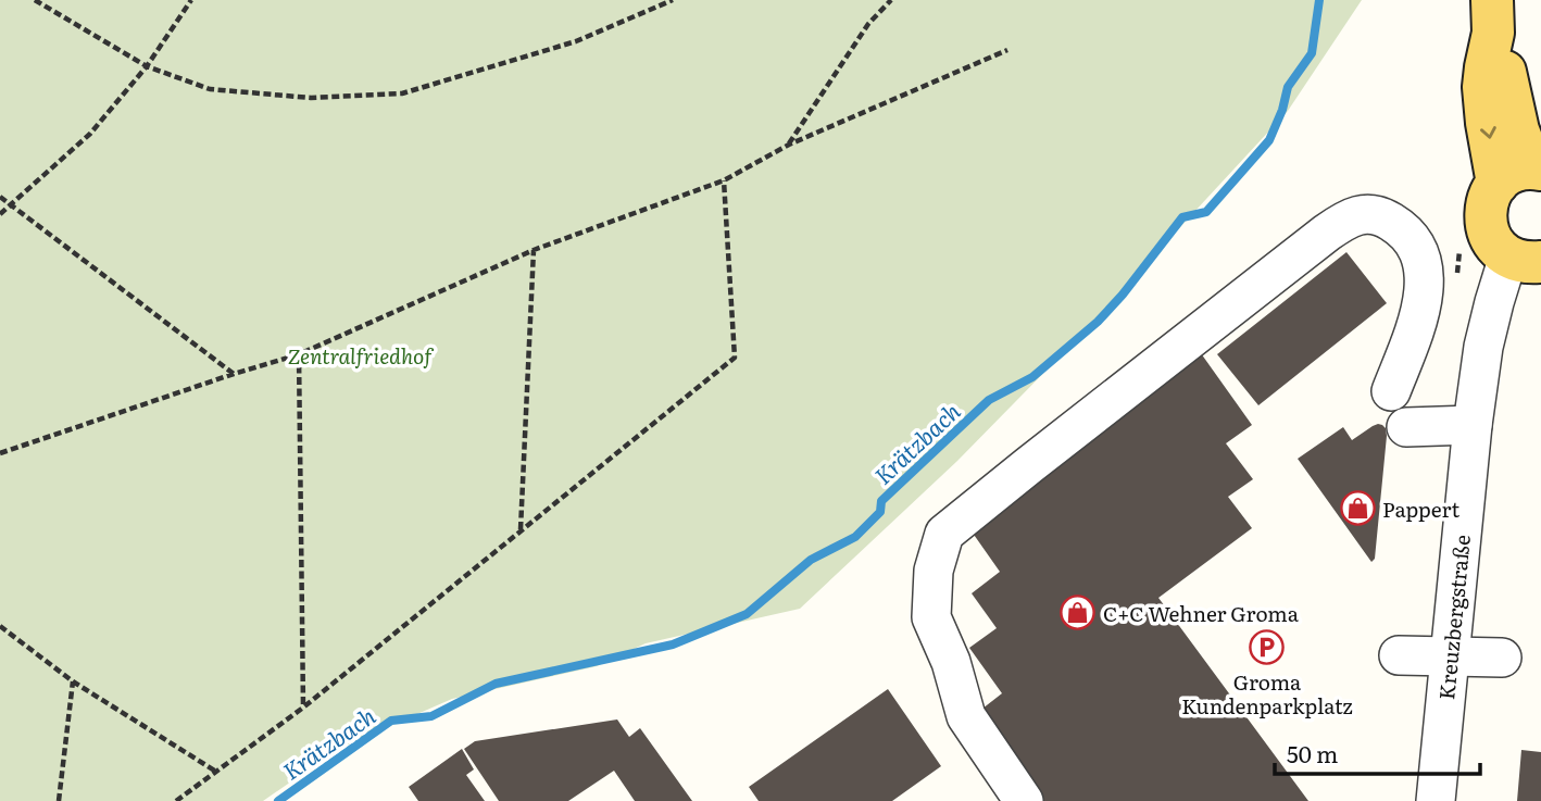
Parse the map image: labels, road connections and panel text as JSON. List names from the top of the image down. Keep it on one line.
{"streets":{"main road":["Kreuzbergstraße"]},"water":["Krätzbach"],"parks":["Zentralfriedhof"],"places":{"shop":["Pappert","C+C Wehner Groma"],"parking":["Groma Kundenparkplatz"]},"scale_bar":"50 m"}
